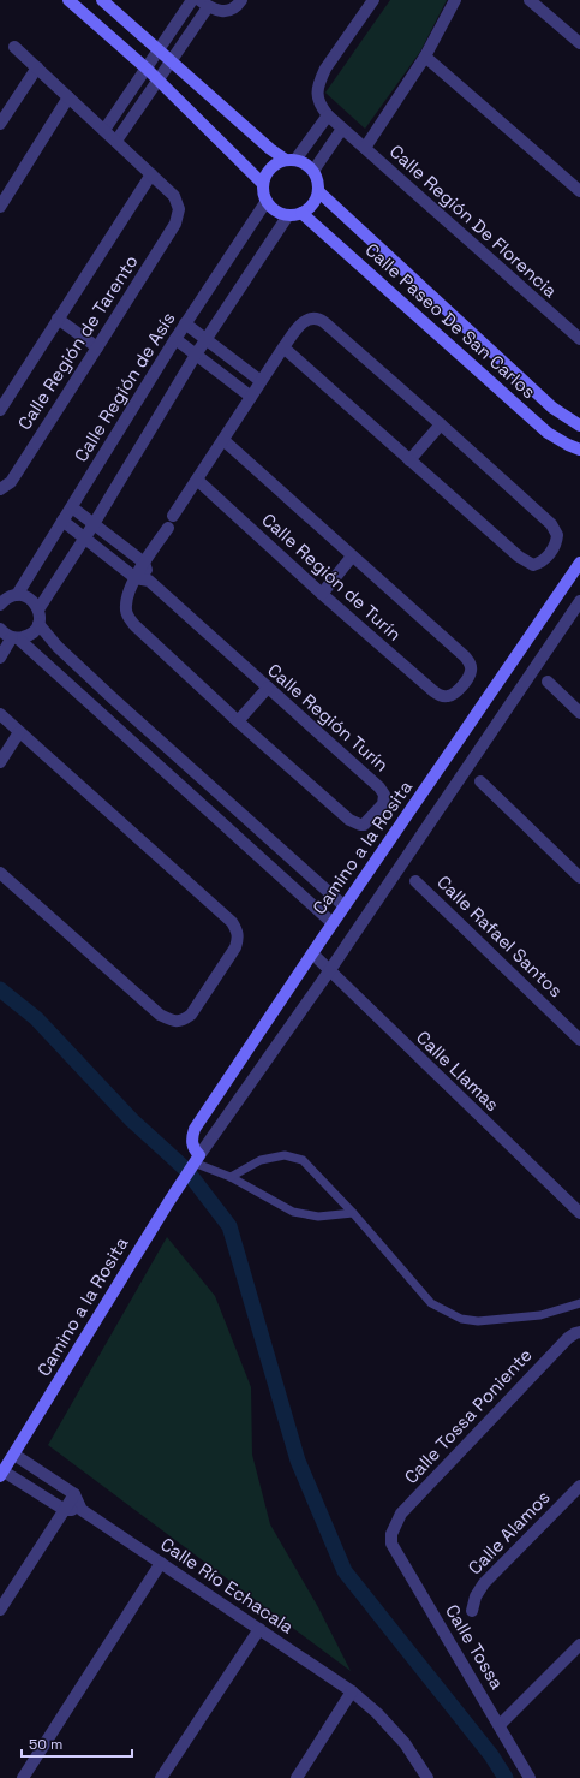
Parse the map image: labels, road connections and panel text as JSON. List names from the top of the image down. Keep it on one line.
{"streets":{"street":["Calle Región De Florencia","Calle Paseo De San Carlos","Calle Región de Tarento","Calle Región de Asís","Calle Región de Turín","Calle Región Turín","Camino a la Rosita","Calle Rafael Santos","Calle Llamas","Calle Tossa Poniente","Calle Alamos","Calle Río Echacala","Calle Tossa"]},"crossings":[["Calle Paseo De San Carlos","Calle Región de Asís"],["Camino a la Rosita","Calle Llamas"],["Calle Tossa Poniente","Calle Tossa"]],"scale_bar":"50 m"}
